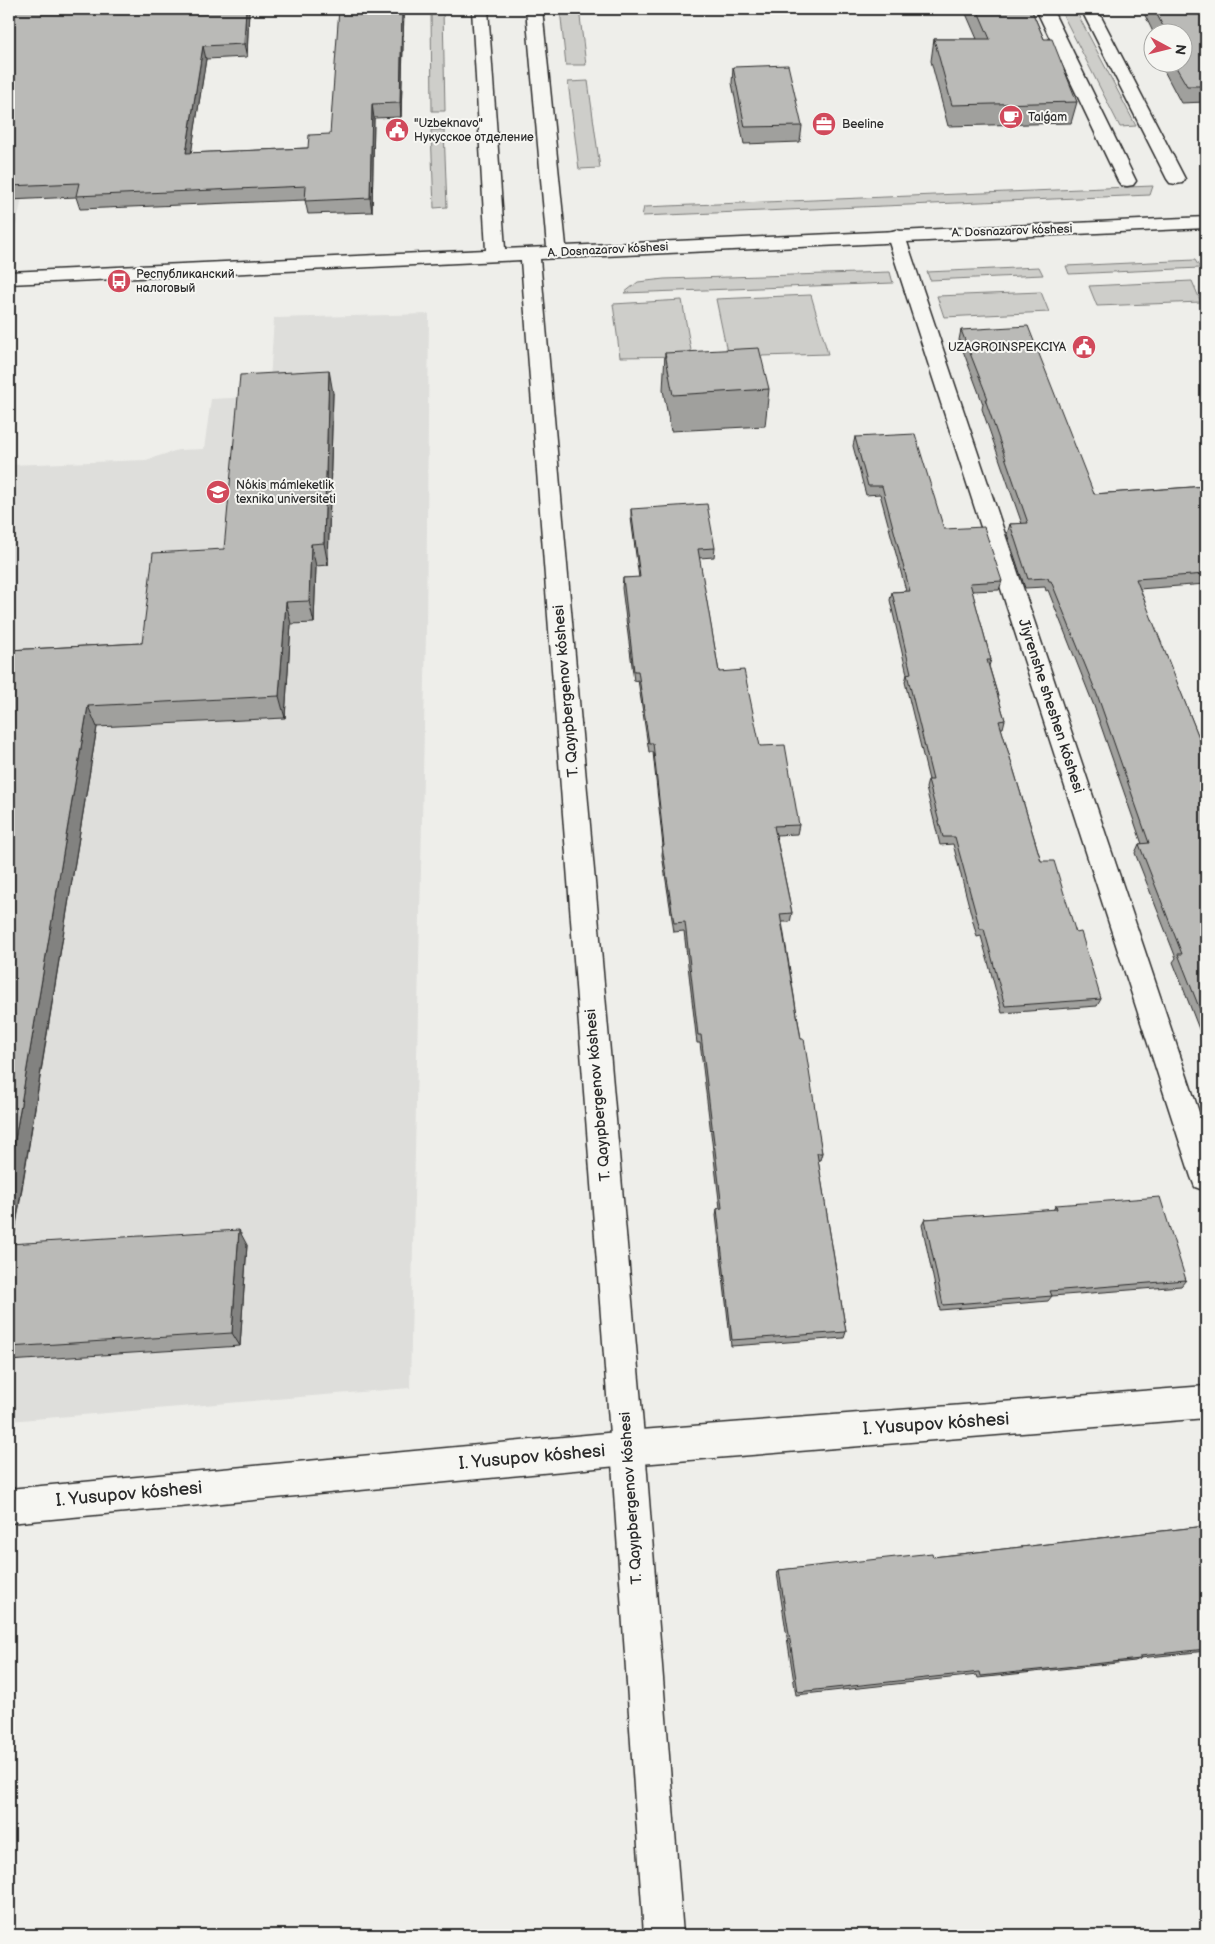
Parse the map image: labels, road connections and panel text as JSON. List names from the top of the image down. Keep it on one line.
{"streets":{"street":["A. Dosnazarov kóshesi","T. Qayıpbergenov kóshesi","Jiyrenshe sheshen kóshesi","I. Yusupov kóshesi"]},"crossings":[["A. Dosnazarov kóshesi","T. Qayıpbergenov kóshesi"],["A. Dosnazarov kóshesi","Jiyrenshe sheshen kóshesi"],["T. Qayıpbergenov kóshesi","I. Yusupov kóshesi"]],"places":{"cafe":["Talǵam"],"office":["Beeline"],"public building":["\"Uzbeknavo\" Нукусское отделение","UZAGROINSPEKCIYA"],"bus stop":["Республиканский налоговый"],"school or university":["Nókis mámleketlik texnika universiteti"]},"north":"right"}
